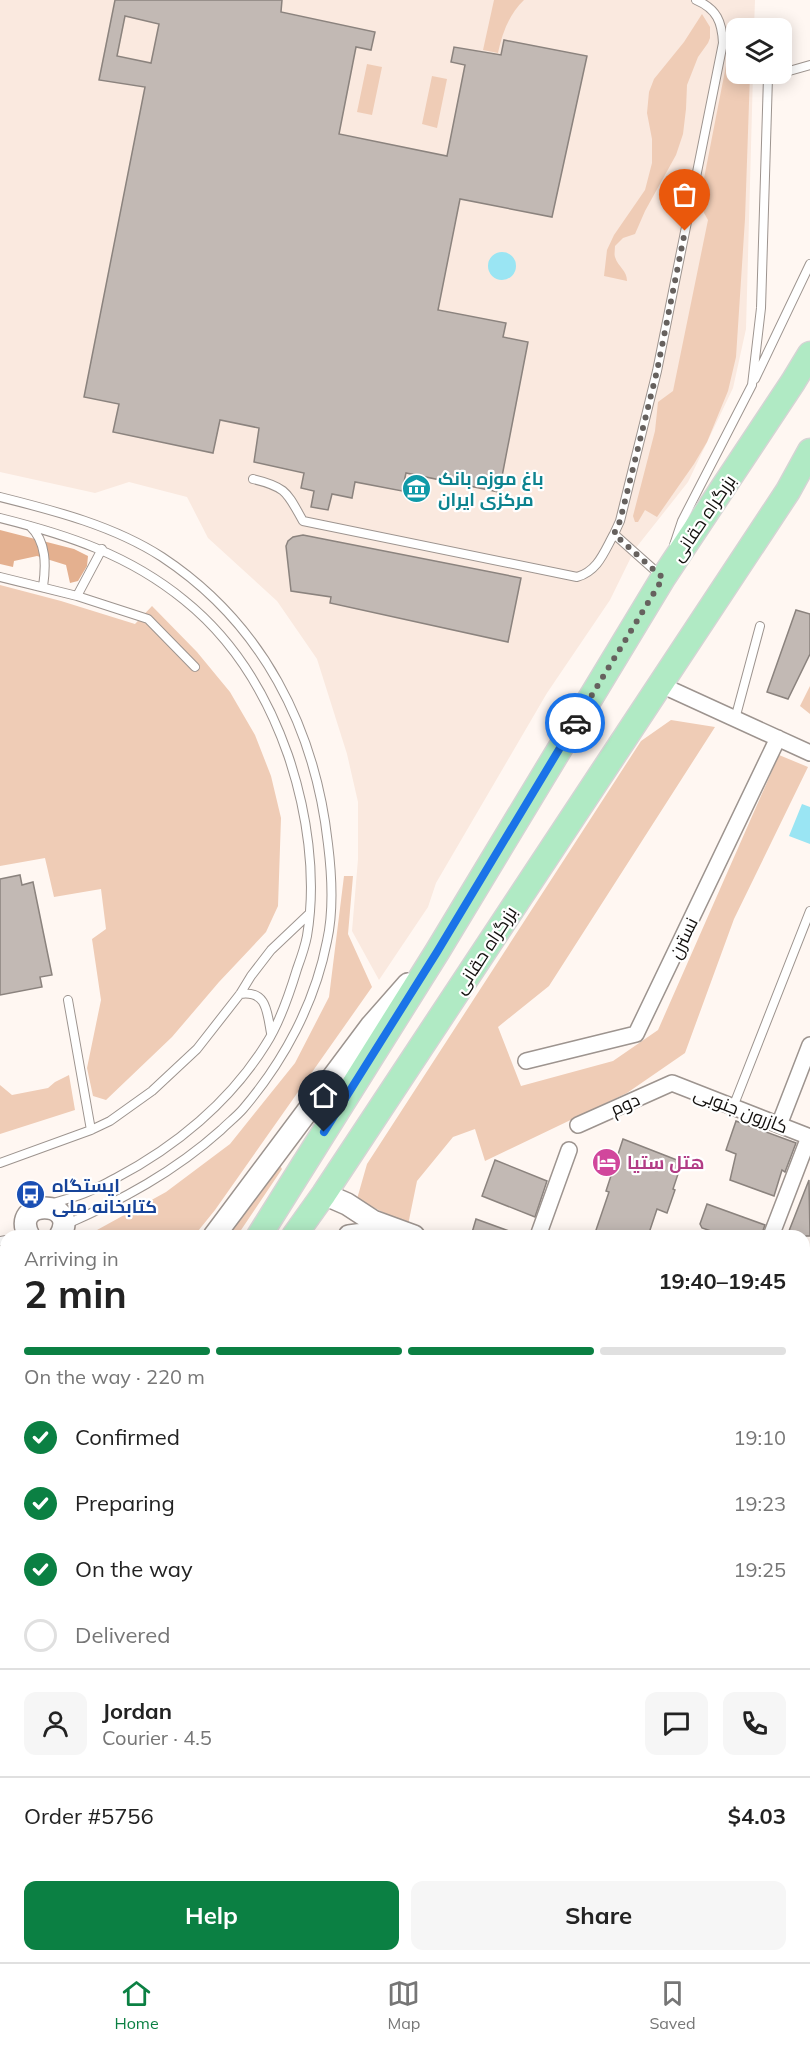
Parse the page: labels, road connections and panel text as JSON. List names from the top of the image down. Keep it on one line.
{"streets":{"highway":["بزرگراه حقانی"],"street":["نسترن","دوم","کازرون جنوبی"]},"crossings":[["دوم","کازرون جنوبی"]],"places":{"museum":["باغ موزه بانک مرکزی ایران"],"hotel":["هتل ستیا"],"bus stop":["ایستگاه کتابخانه ملی"]},"page":{"heading":["2 min","Arriving in","19:40–19:45"],"panel":["Jordan","Courier · 4.5","Order #5756","$4.03"],"bar":"On the way · 220 m","list":[["Confirmed","19:10"],["Preparing","19:23"],["On the way","19:25"],"Delivered"],"buttons":["Help","Share"],"tabs":["Home","Map","Saved"]}}
